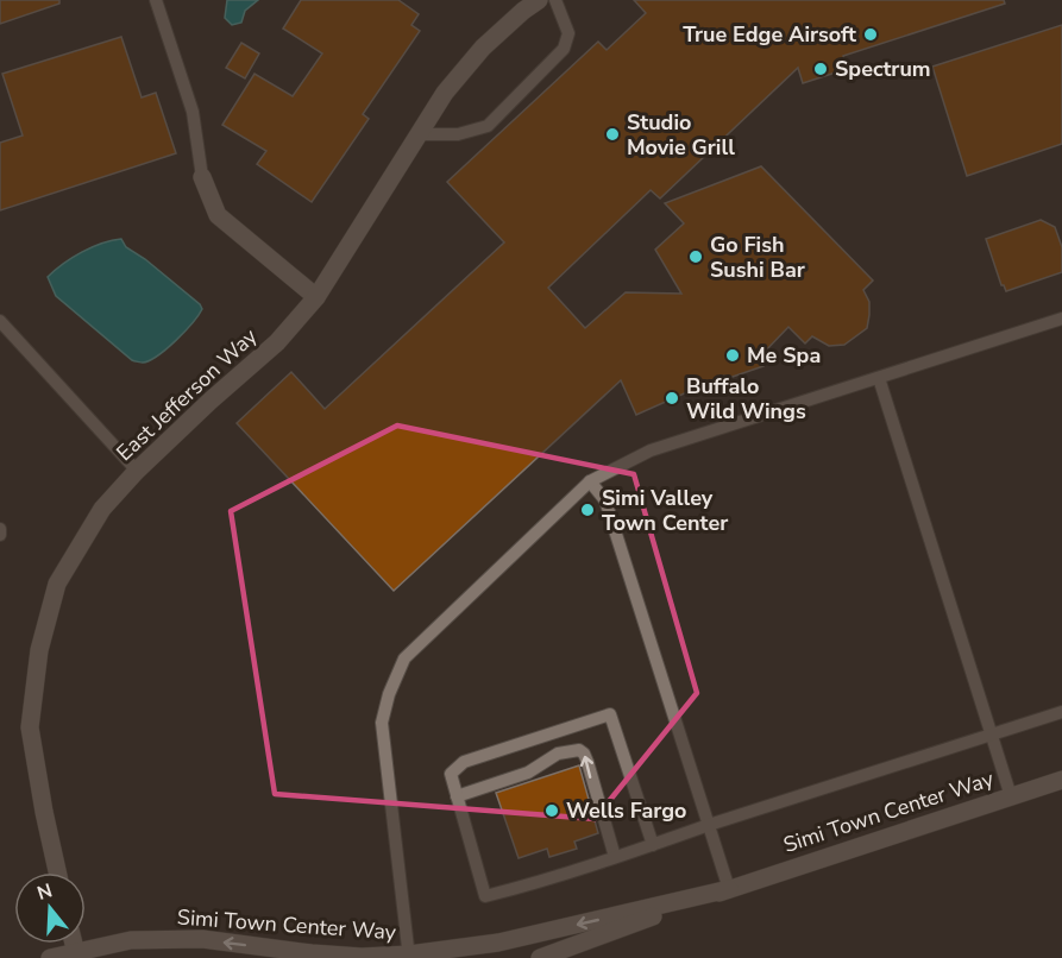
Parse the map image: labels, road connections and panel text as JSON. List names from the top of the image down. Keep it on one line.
{"streets":{"street":["East Jefferson Way","Simi Town Center Way"]},"places":["True Edge Airsoft","Spectrum","Studio Movie Grill","Go Fish Sushi Bar","Me Spa","Buffalo Wild Wings","Simi Valley Town Center","Wells Fargo"],"north":"top"}
